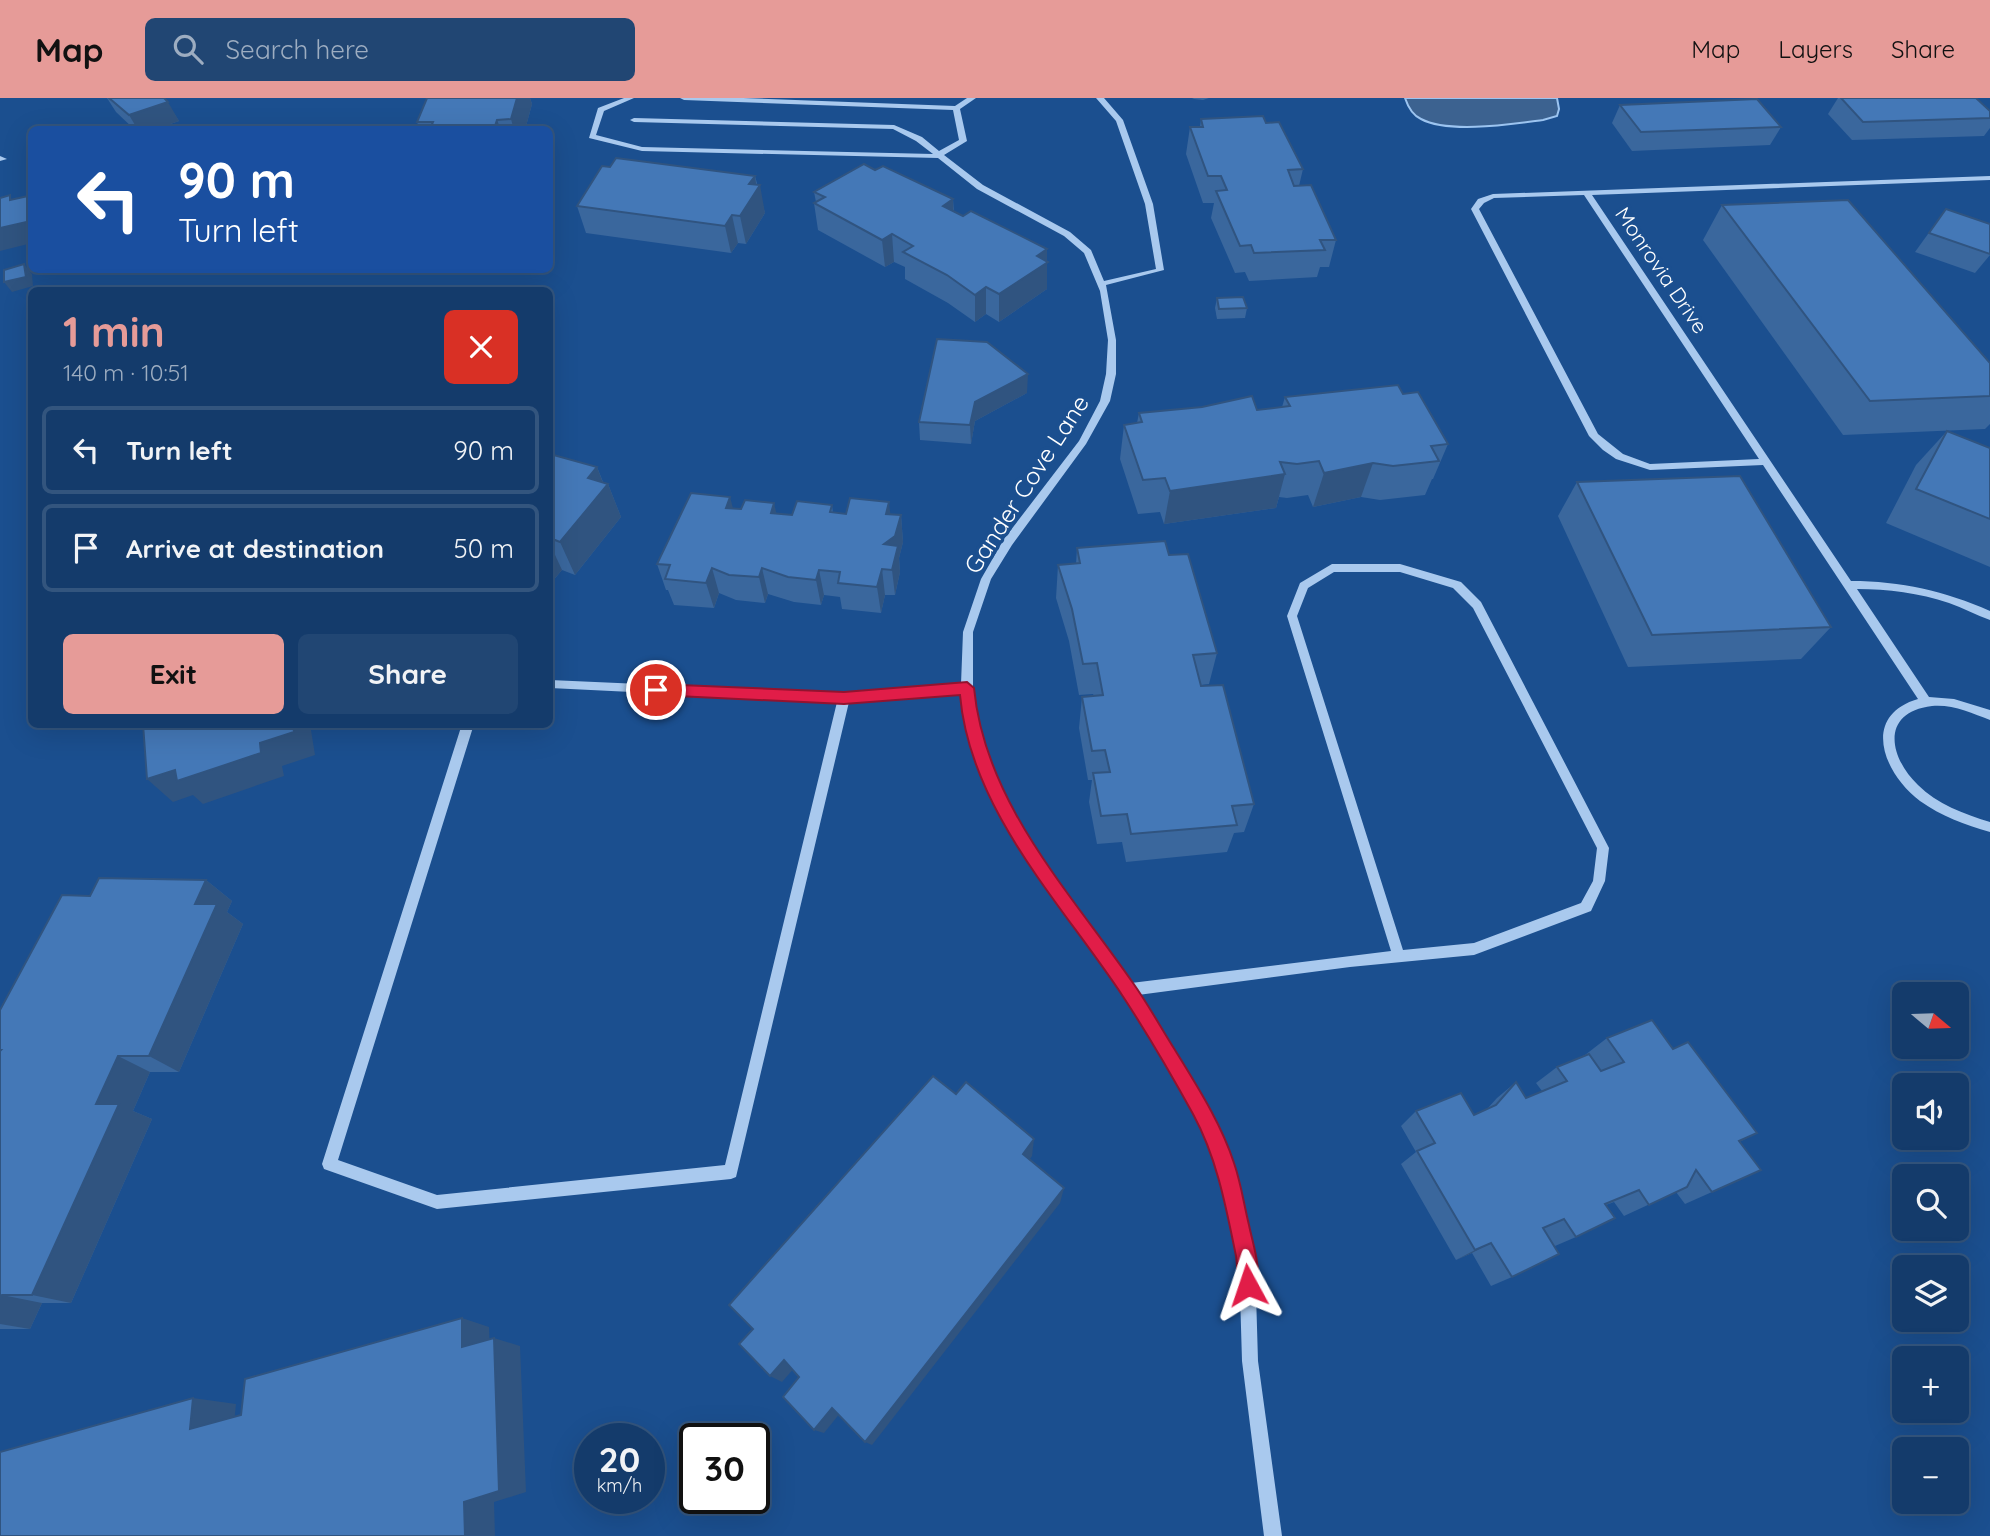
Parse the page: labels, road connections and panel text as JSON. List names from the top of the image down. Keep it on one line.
{"streets":{"street":["Monrovia Drive","Gander Cove Lane"]},"north":"right","page":{"header":"Map","search":"Search here","nav":["Map","Layers","Share"],"turn":["90 m","Turn left"],"heading":["1 min","140 m · 10:51"],"list":[{"name":"Turn left","value":"90 m"},{"name":"Arrive at destination","value":"50 m"}],"buttons":["Exit","Share"],"map_buttons":["+","−"],"speed":"20 km/h","limit":"30"}}
